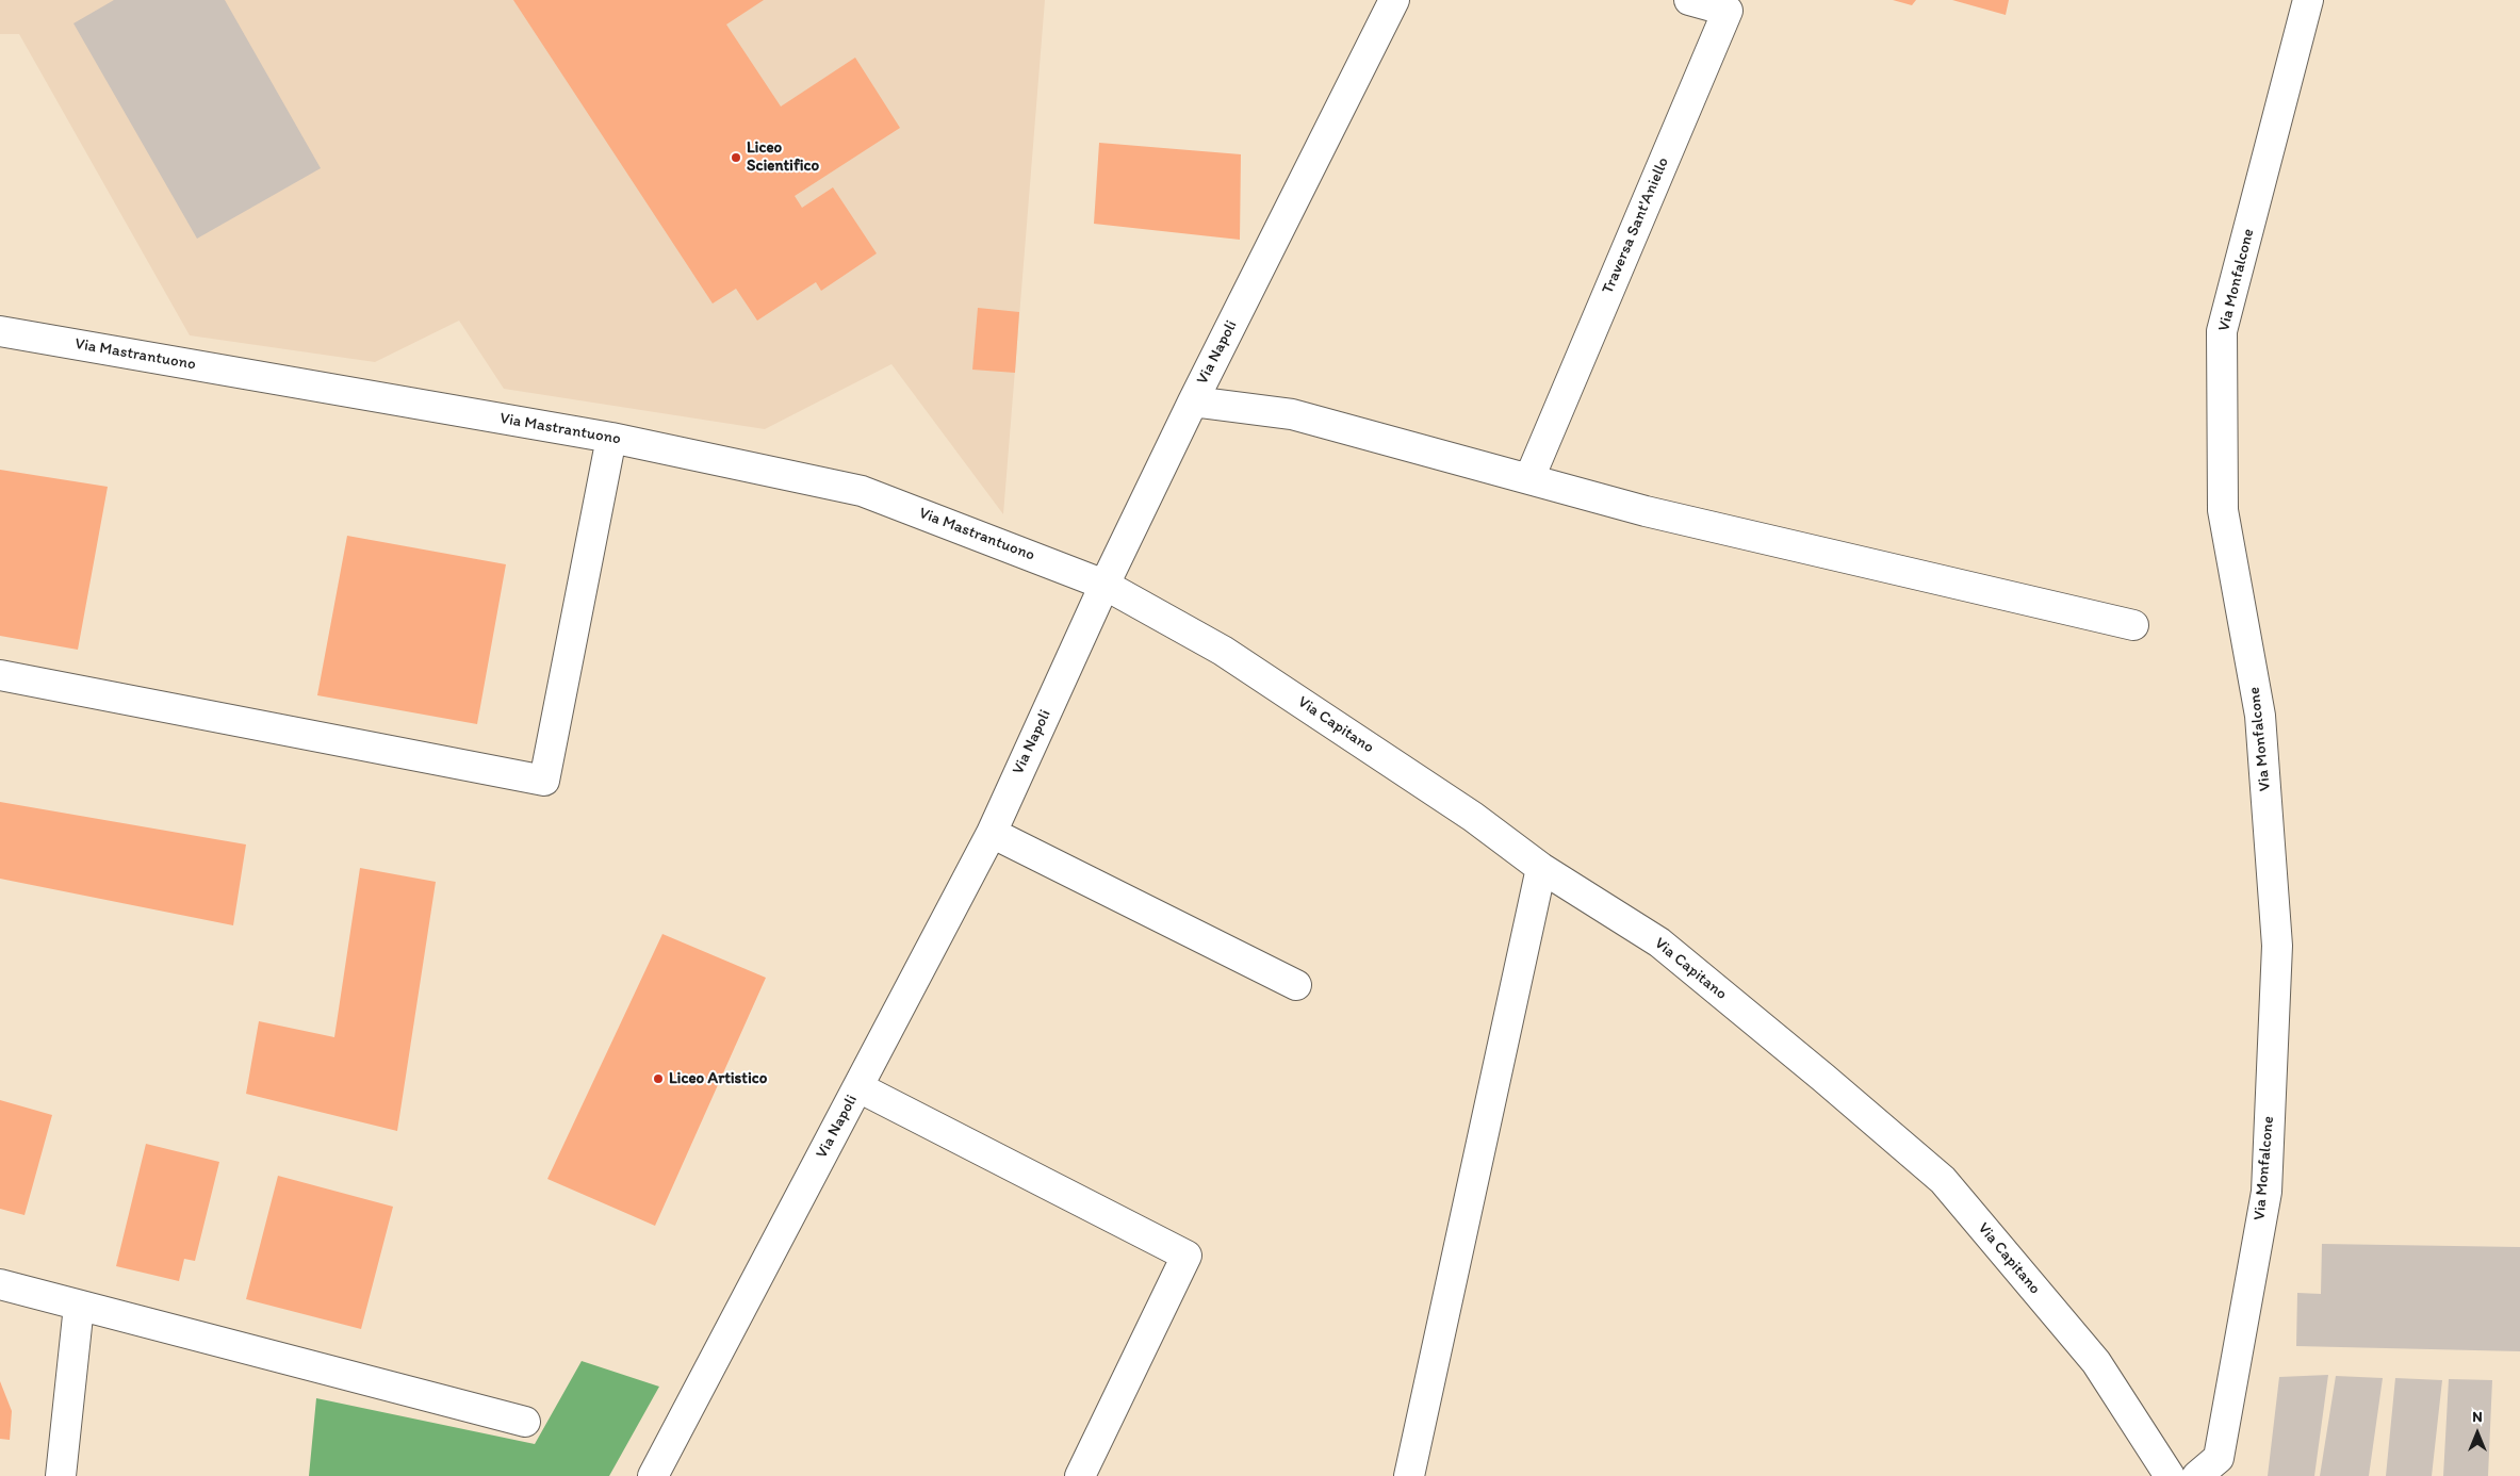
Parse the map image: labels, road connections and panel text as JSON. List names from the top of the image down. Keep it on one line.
{"streets":{"street":["Traversa Sant'Aniello","Via Monfalcone","Via Napoli","Via Mastrantuono","Via Capitano"]},"crossings":[["Via Napoli","Via Mastrantuono"],["Via Napoli","Via Capitano"],["Via Mastrantuono","Via Capitano"]],"places":["Liceo Scientifico","Liceo Artistico"],"north":"top"}
